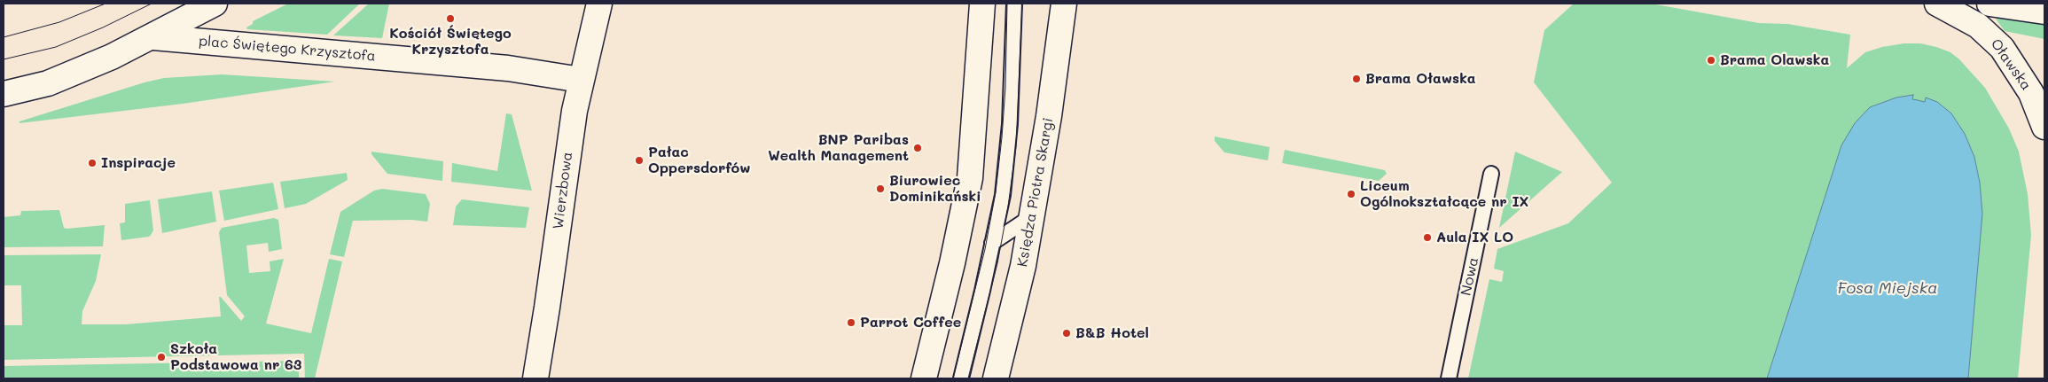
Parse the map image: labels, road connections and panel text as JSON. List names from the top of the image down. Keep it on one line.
{"streets":{"street":["plac Świętego Krzysztofa","Oławska","Wierzbowa","Księdza Piotra Skargi"],"lane":["Nowa"]},"crossings":[["plac Świętego Krzysztofa","Wierzbowa"]],"water":["Fosa Miejska"],"places":["Kościół Świętego Krzysztofa","Brama Olawska","Brama Oławska","BNP Paribas Wealth Management","Pałac Oppersdorfów","Inspiracje","Biurowiec Dominikański","Liceum Ogólnokształcące nr IX","Aula IX LO","Parrot Coffee","B&B Hotel","Szkoła Podstawowa nr 63"]}
